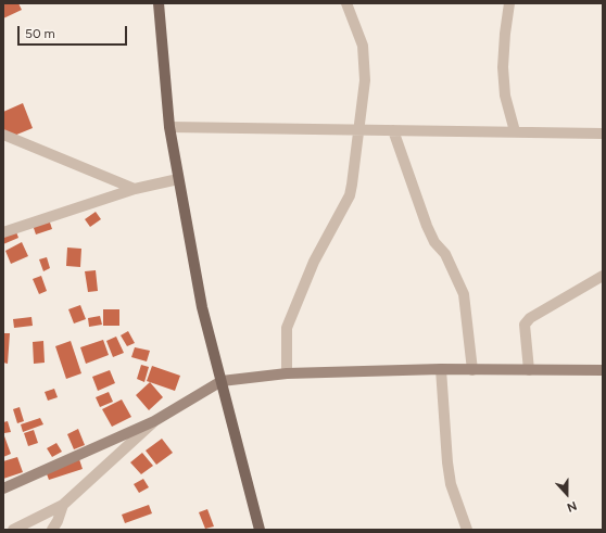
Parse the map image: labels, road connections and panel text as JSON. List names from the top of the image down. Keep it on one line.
{"scale_bar":"50 m","north":"bottom"}
